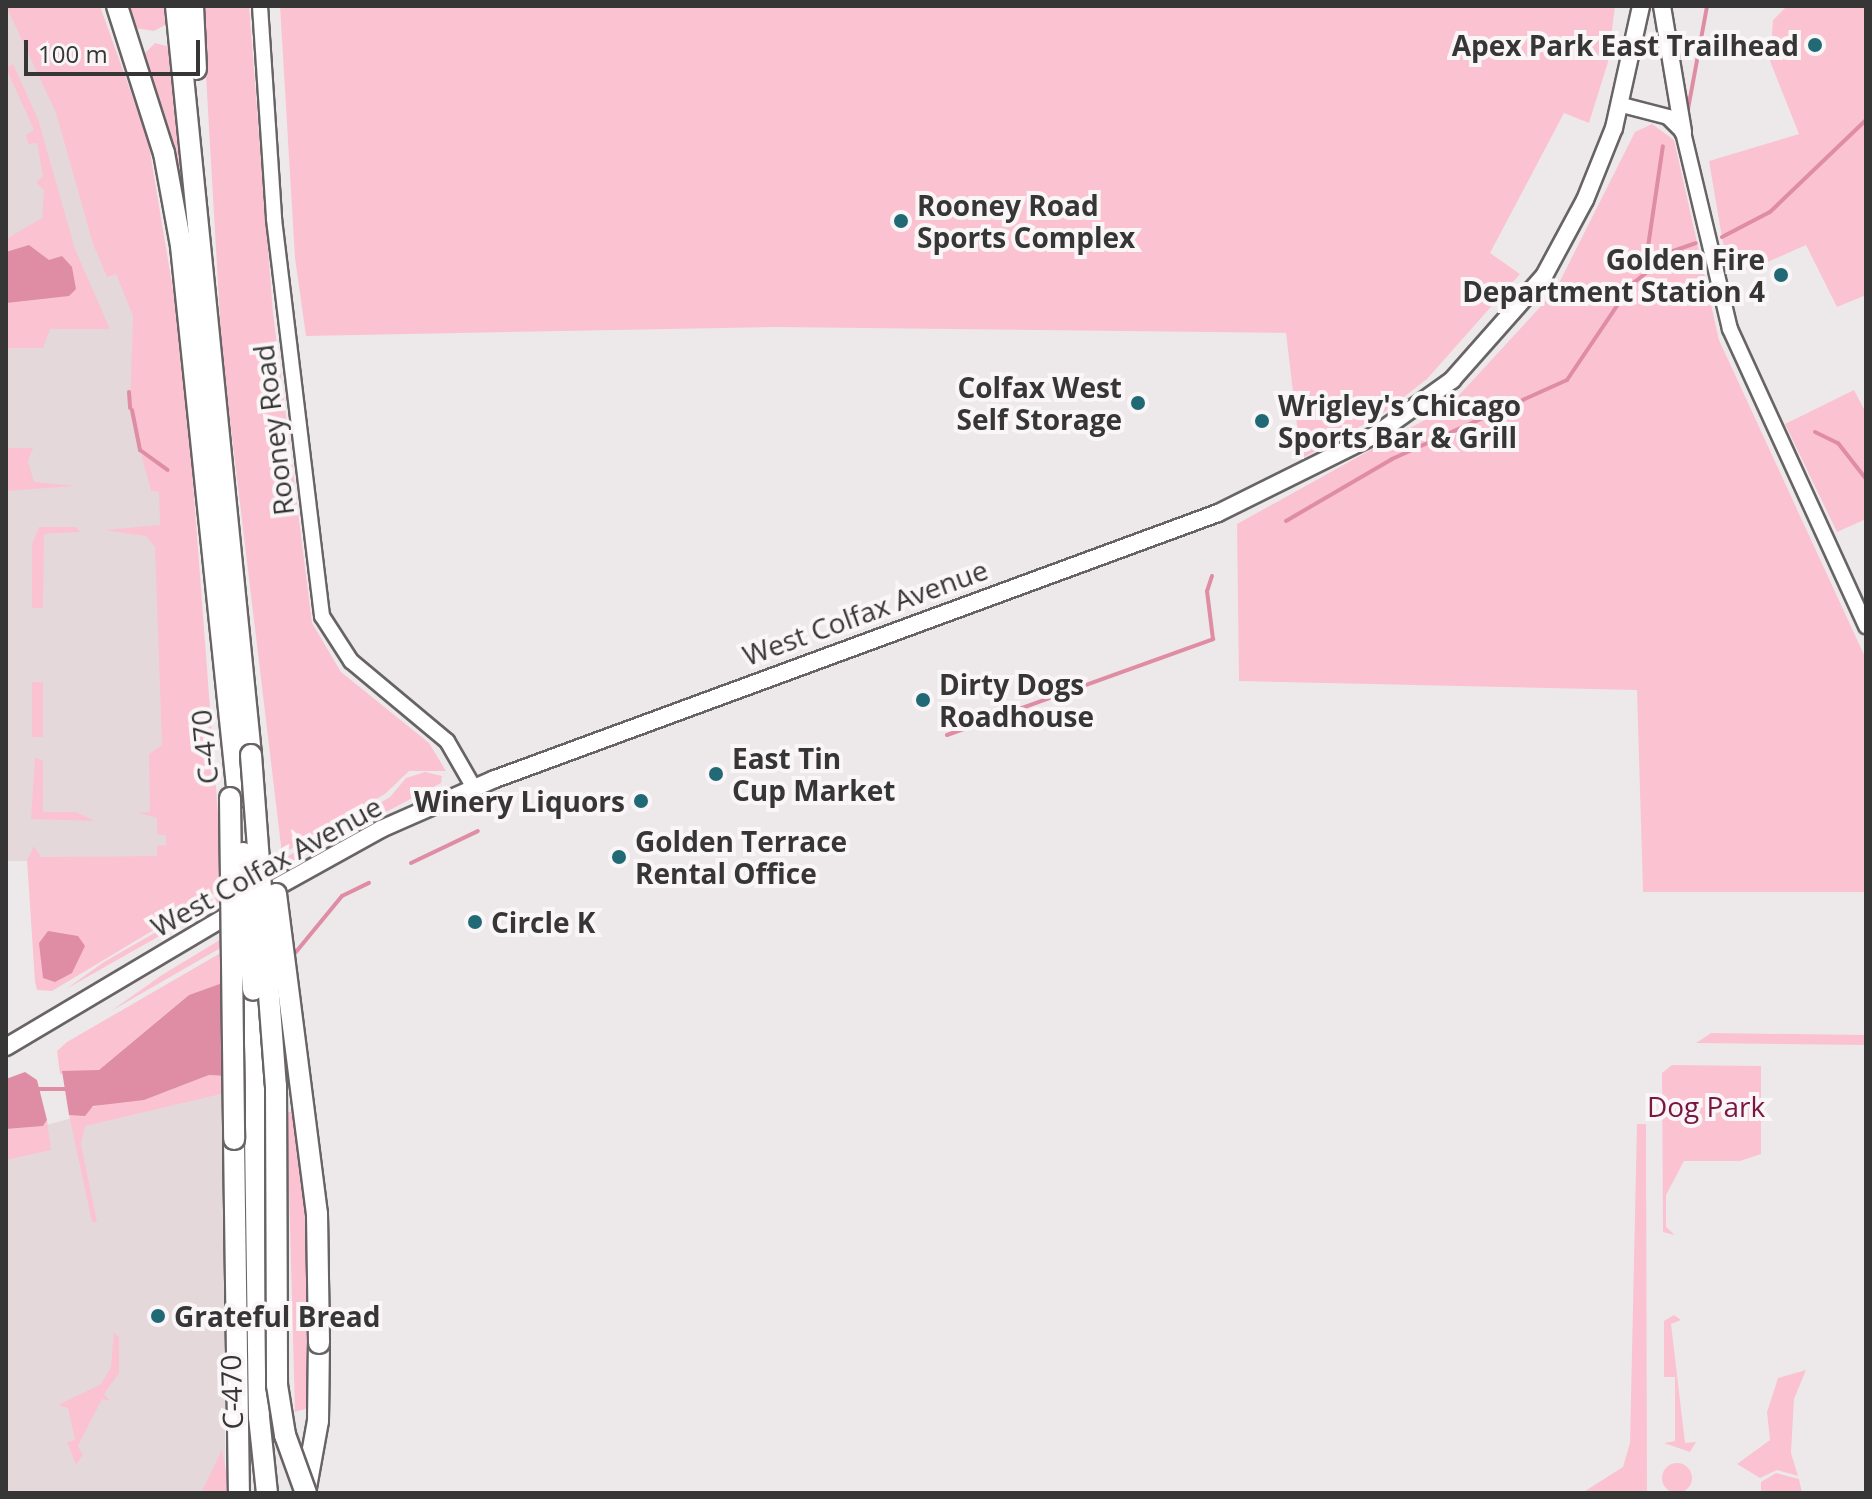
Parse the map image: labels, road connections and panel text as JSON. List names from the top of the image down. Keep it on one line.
{"streets":{"highway":["C-470"],"main road":["West Colfax Avenue"],"street":["Rooney Road"]},"crossings":[["Rooney Road","West Colfax Avenue"]],"parks":["Dog Park"],"places":["Apex Park East Trailhead","Rooney Road Sports Complex","Golden Fire Department Station 4","Colfax West Self Storage","Wrigley's Chicago Sports Bar & Grill","Dirty Dogs Roadhouse","East Tin Cup Market","Winery Liquors","Golden Terrace Rental Office","Circle K","Grateful Bread"],"scale_bar":"100 m"}
